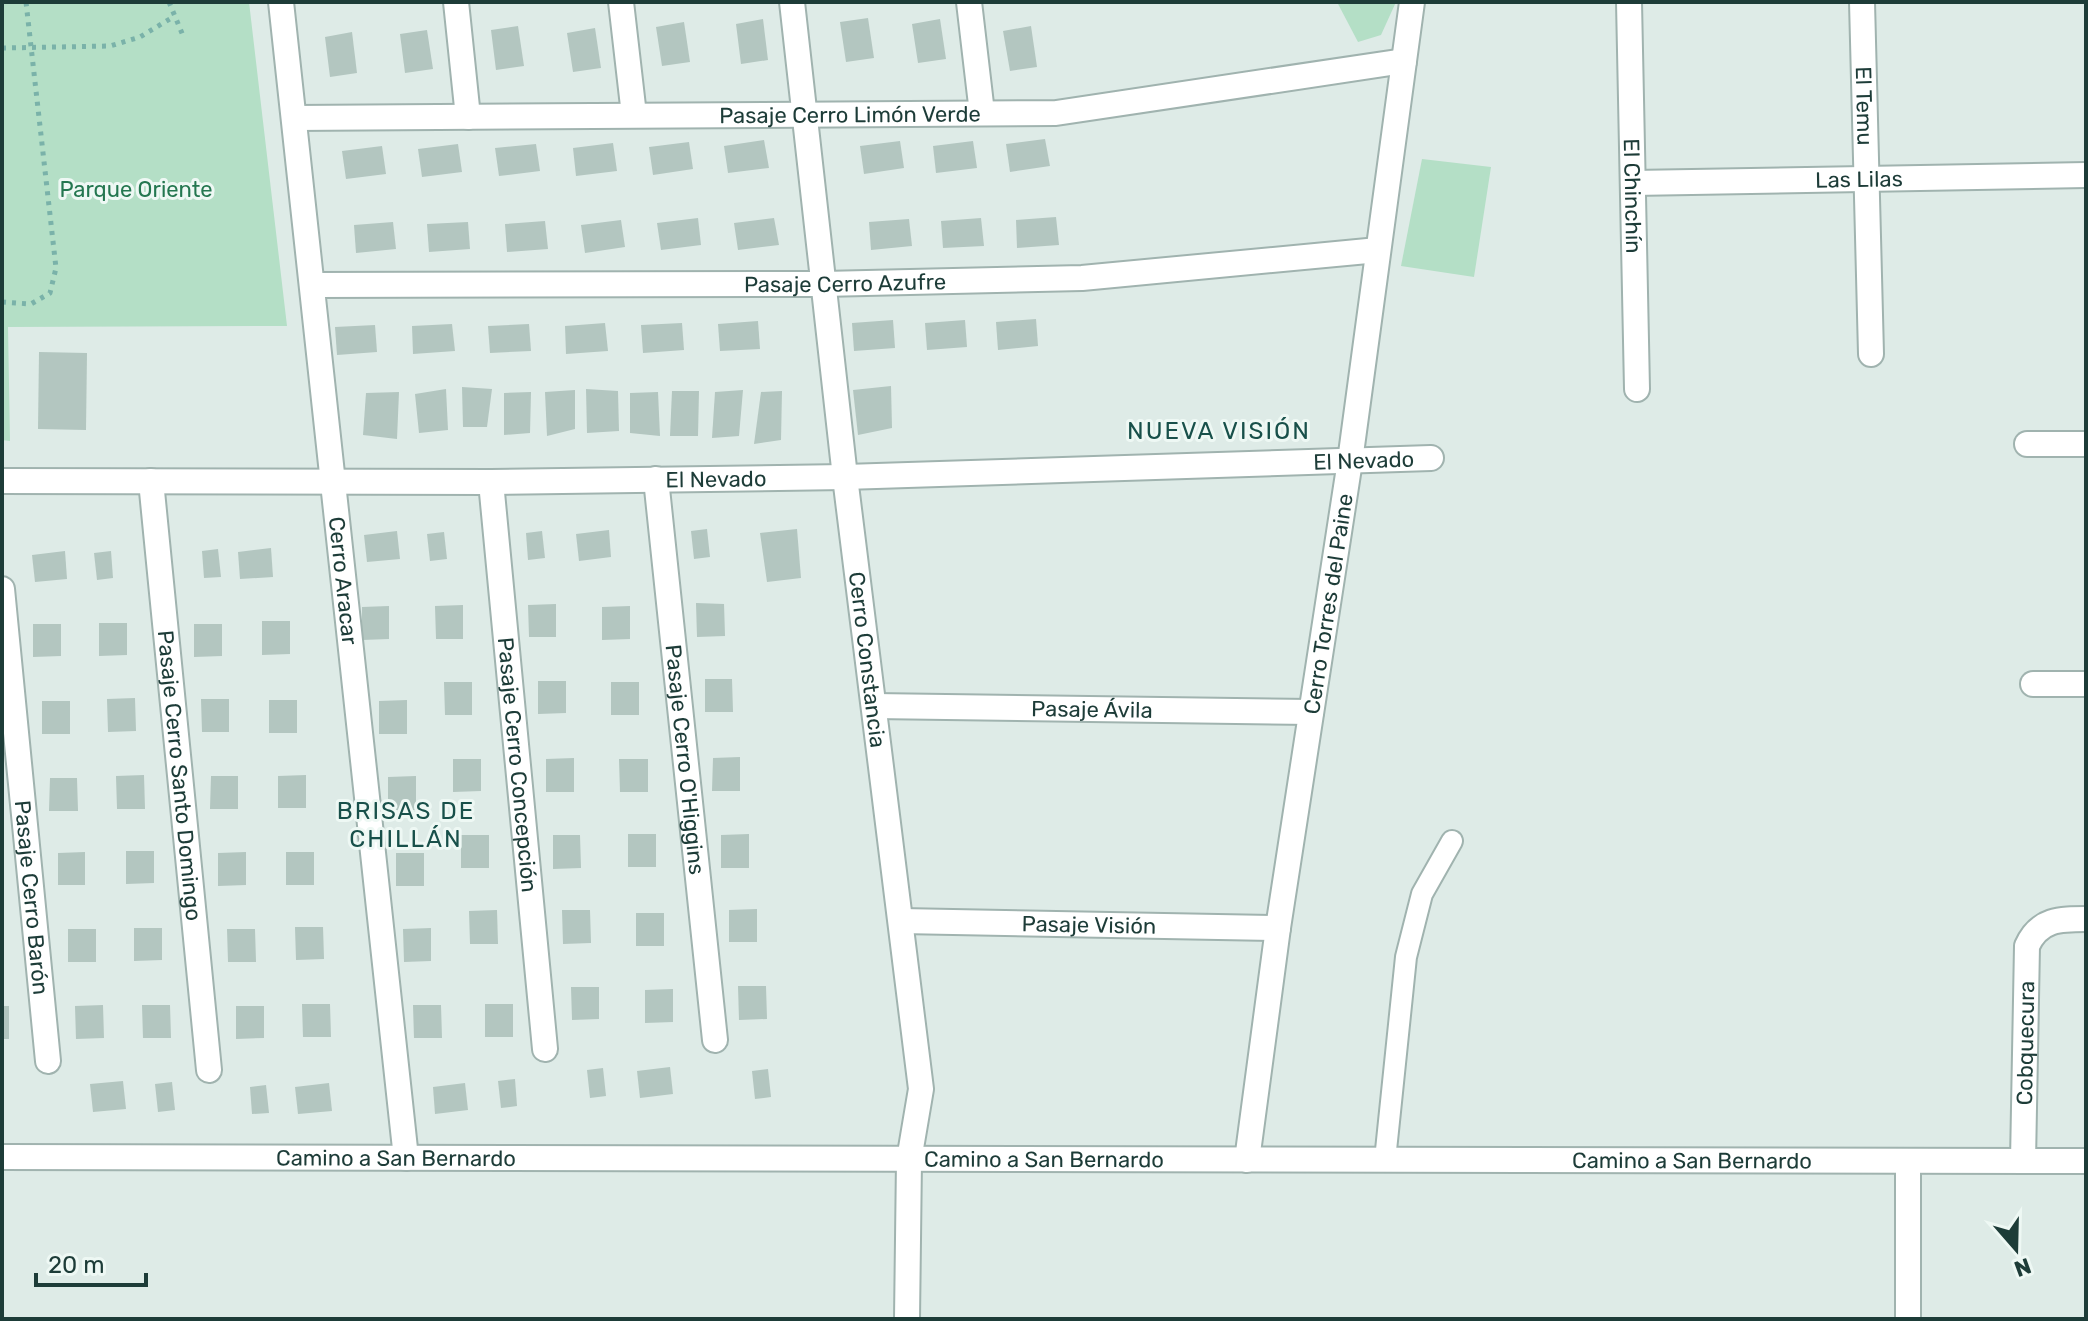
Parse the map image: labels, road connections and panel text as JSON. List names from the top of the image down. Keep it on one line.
{"streets":{"street":["El Temu","Pasaje Cerro Limón Verde","Las Lilas","El Chinchín","Pasaje Cerro Azufre","El Nevado","Cerro Aracar","Cerro Torres del Paine","Cerro Constancia","Pasaje Ávila","Pasaje Cerro O'Higgins","Pasaje Cerro Concepción","Pasaje Cerro Santo Domingo","Pasaje Cerro Barón","Pasaje Visión","Cobquecura","Camino a San Bernardo"]},"crossings":[["El Temu","Las Lilas"],["Pasaje Cerro Limón Verde","Cerro Aracar"],["Pasaje Cerro Limón Verde","Cerro Torres del Paine"],["Pasaje Cerro Limón Verde","Cerro Constancia"],["Las Lilas","El Chinchín"],["Pasaje Cerro Azufre","Cerro Aracar"],["Pasaje Cerro Azufre","Cerro Torres del Paine"],["Pasaje Cerro Azufre","Cerro Constancia"],["El Nevado","Cerro Aracar"],["El Nevado","Cerro Torres del Paine"],["El Nevado","Cerro Constancia"],["El Nevado","Pasaje Cerro O'Higgins"],["El Nevado","Pasaje Cerro Concepción"],["El Nevado","Pasaje Cerro Santo Domingo"],["Cerro Aracar","Camino a San Bernardo"],["Cerro Torres del Paine","Pasaje Ávila"],["Cerro Torres del Paine","Pasaje Visión"],["Cerro Torres del Paine","Camino a San Bernardo"],["Cerro Constancia","Pasaje Ávila"],["Cerro Constancia","Pasaje Visión"],["Cerro Constancia","Camino a San Bernardo"],["Cobquecura","Camino a San Bernardo"]],"districts":["NUEVA VISIÓN","BRISAS DE CHILLÁN"],"parks":["Parque Oriente"],"scale_bar":"20 m","north":"bottom"}
